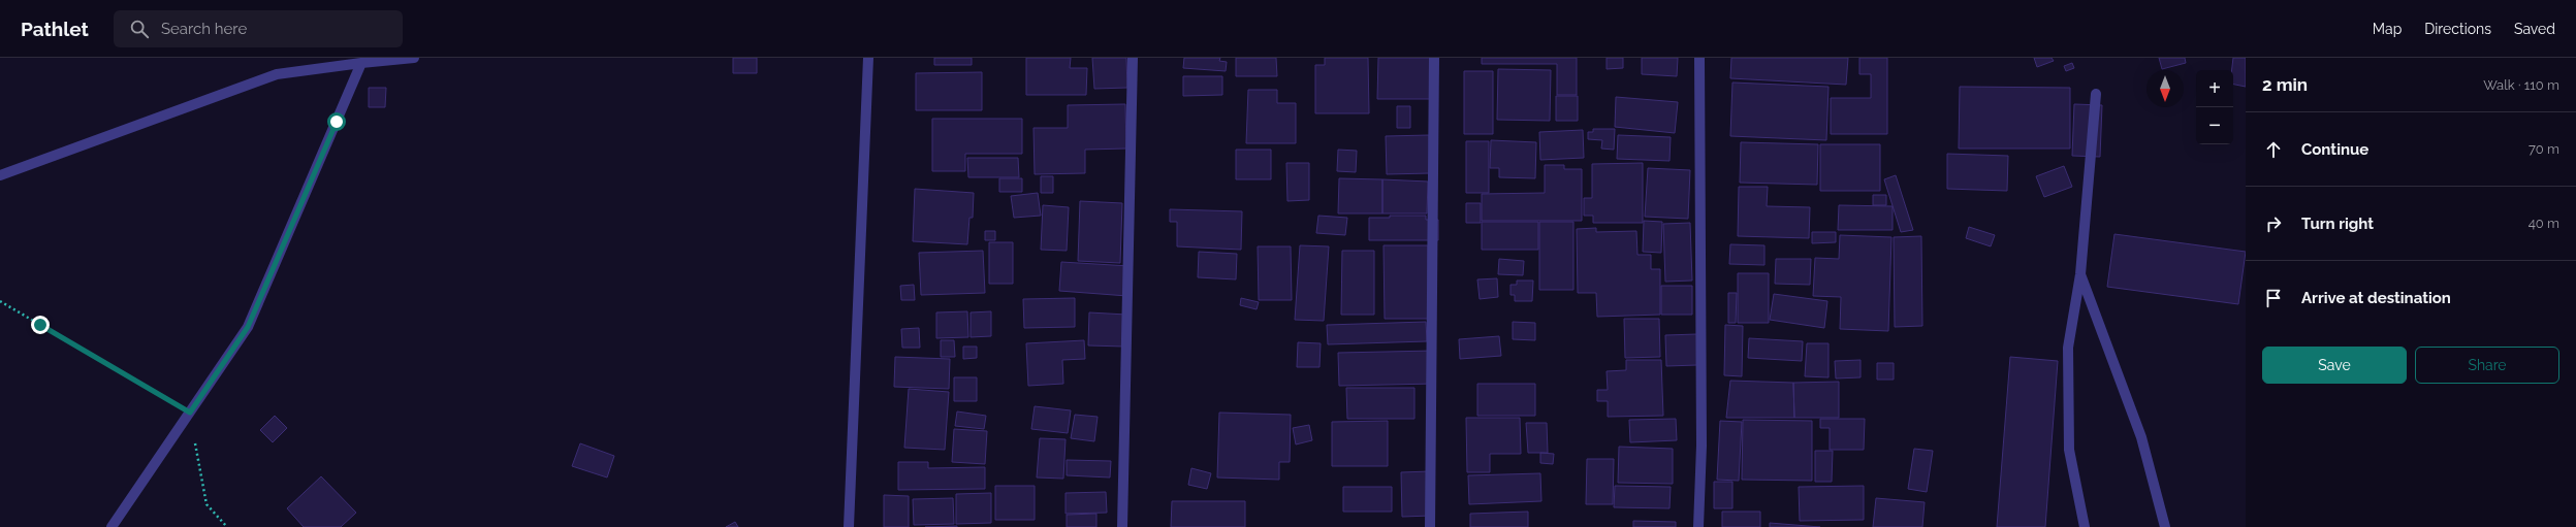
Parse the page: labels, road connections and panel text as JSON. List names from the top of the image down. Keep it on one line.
{"north":"bottom","page":{"header":"Pathlet","search":"Search here","nav":["Map","Directions","Saved"],"heading":["2 min","Walk · 110 m"],"map_buttons":["+","−"],"list":[["Continue","70 m"],["Turn right","40 m"],"Arrive at destination"],"buttons":["Save","Share"]}}
